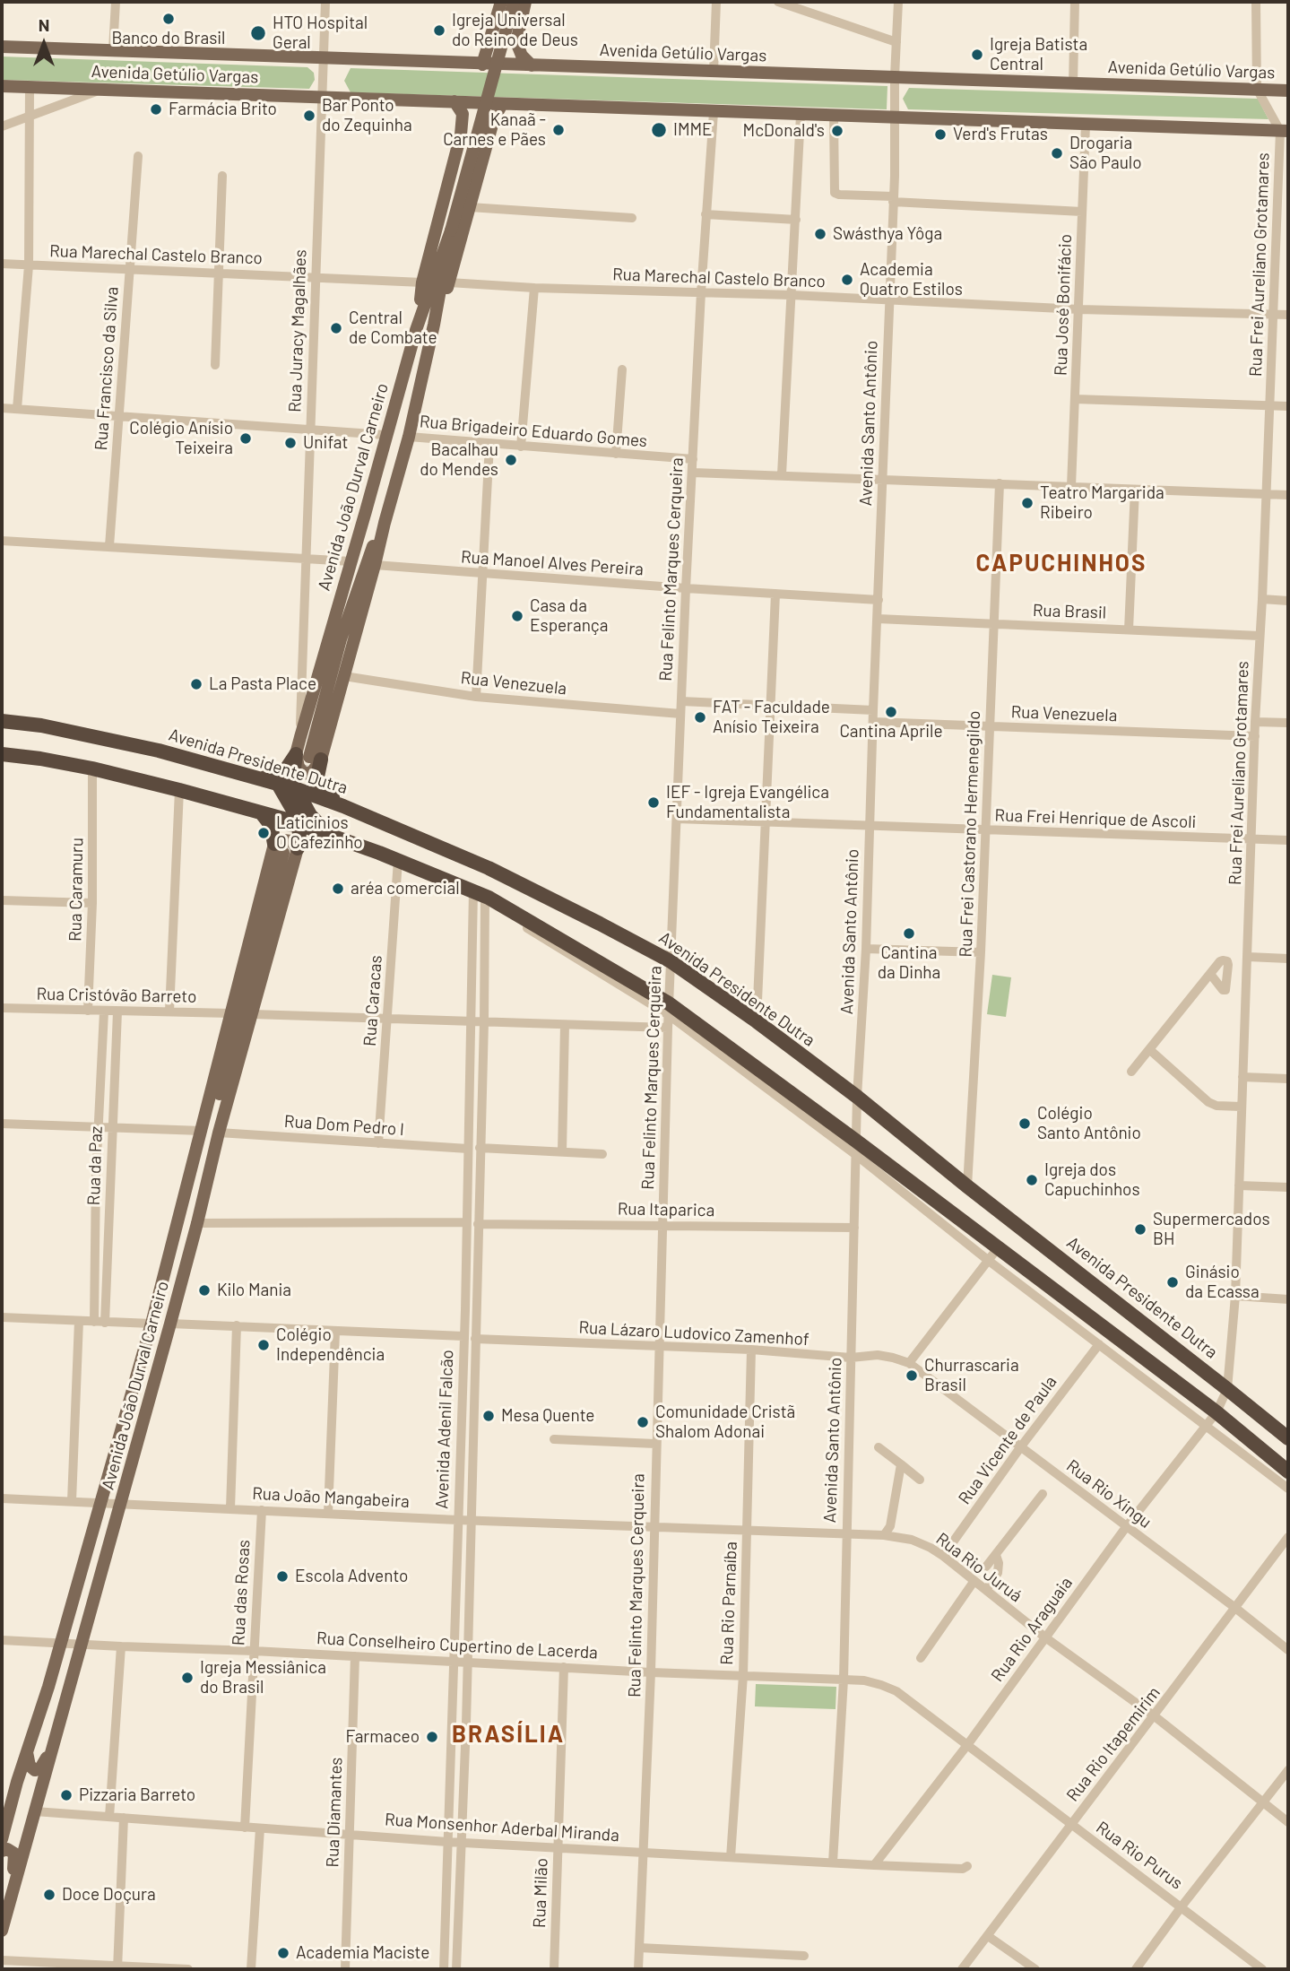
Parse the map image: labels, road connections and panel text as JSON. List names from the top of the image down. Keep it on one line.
{"streets":{"highway":["Avenida Presidente Dutra"],"main road":["Avenida Getúlio Vargas","Avenida João Durval Carneiro"],"street":["Rua Marechal Castelo Branco","Rua Frei Aureliano Grotamares","Rua José Bonifácio","Rua Juracy Magalhães","Rua Francisco da Silva","Avenida Santo Antônio","Rua Brigadeiro Eduardo Gomes","Rua Manoel Alves Pereira","Rua Felinto Marques Cerqueira","Rua Brasil","Rua Venezuela","Rua Frei Henrique de Ascoli","Rua Frei Castorano Hermenegildo","Rua Caramuru","Rua Cristóvão Barreto","Rua Caracas","Rua Dom Pedro I","Rua da Paz","Rua Itaparica","Rua Lázaro Ludovico Zamenhof","Avenida Adenil Falcão","Rua Vicente de Paula","Rua Rio Xingu","Rua João Mangabeira","Rua Rio Juruá","Rua das Rosas","Rua Rio Parnaíba","Rua Rio Araguaia","Rua Conselheiro Cupertino de Lacerda","Rua Rio Itapemirim","Rua Diamantes","Rua Monsenhor Aderbal Miranda","Rua Rio Purus","Rua Milão"]},"crossings":[["Avenida Getúlio Vargas","Rua Frei Aureliano Grotamares"],["Avenida Getúlio Vargas","Rua José Bonifácio"],["Avenida Getúlio Vargas","Rua Juracy Magalhães"],["Avenida Getúlio Vargas","Avenida Santo Antônio"],["Avenida Getúlio Vargas","Rua Felinto Marques Cerqueira"],["Rua Marechal Castelo Branco","Rua Frei Aureliano Grotamares"],["Rua Marechal Castelo Branco","Rua José Bonifácio"],["Rua Marechal Castelo Branco","Rua Juracy Magalhães"],["Rua Marechal Castelo Branco","Rua Francisco da Silva"],["Rua Marechal Castelo Branco","Avenida Santo Antônio"],["Rua Marechal Castelo Branco","Rua Felinto Marques Cerqueira"],["Rua Frei Aureliano Grotamares","Rua Brasil"],["Rua Frei Aureliano Grotamares","Rua Venezuela"],["Rua Frei Aureliano Grotamares","Avenida Presidente Dutra"],["Rua Frei Aureliano Grotamares","Rua Frei Henrique de Ascoli"],["Rua Frei Aureliano Grotamares","Rua Rio Araguaia"],["Rua Juracy Magalhães","Avenida João Durval Carneiro"],["Avenida Santo Antônio","Rua Manoel Alves Pereira"],["Avenida Santo Antônio","Rua Brasil"],["Avenida Santo Antônio","Rua Venezuela"],["Avenida Santo Antônio","Avenida Presidente Dutra"],["Avenida Santo Antônio","Rua Frei Henrique de Ascoli"],["Avenida Santo Antônio","Rua Itaparica"],["Avenida Santo Antônio","Rua Lázaro Ludovico Zamenhof"],["Avenida Santo Antônio","Rua João Mangabeira"],["Avenida Santo Antônio","Rua Rio Juruá"],["Avenida Santo Antônio","Rua Conselheiro Cupertino de Lacerda"],["Avenida Santo Antônio","Rua Monsenhor Aderbal Miranda"],["Rua Brigadeiro Eduardo Gomes","Avenida João Durval Carneiro"],["Rua Brigadeiro Eduardo Gomes","Rua Felinto Marques Cerqueira"],["Avenida João Durval Carneiro","Rua Manoel Alves Pereira"],["Avenida João Durval Carneiro","Rua Venezuela"],["Avenida João Durval Carneiro","Rua Cristóvão Barreto"],["Avenida João Durval Carneiro","Rua Dom Pedro I"],["Avenida João Durval Carneiro","Rua João Mangabeira"],["Avenida João Durval Carneiro","Rua Conselheiro Cupertino de Lacerda"],["Avenida João Durval Carneiro","Rua Monsenhor Aderbal Miranda"],["Rua Manoel Alves Pereira","Rua Felinto Marques Cerqueira"],["Rua Felinto Marques Cerqueira","Rua Venezuela"],["Rua Felinto Marques Cerqueira","Avenida Presidente Dutra"],["Rua Felinto Marques Cerqueira","Rua Frei Henrique de Ascoli"],["Rua Felinto Marques Cerqueira","Rua Itaparica"],["Rua Felinto Marques Cerqueira","Rua Lázaro Ludovico Zamenhof"],["Rua Felinto Marques Cerqueira","Rua João Mangabeira"],["Rua Felinto Marques Cerqueira","Rua Conselheiro Cupertino de Lacerda"],["Rua Felinto Marques Cerqueira","Rua Monsenhor Aderbal Miranda"],["Rua Brasil","Rua Frei Castorano Hermenegildo"],["Rua Venezuela","Rua Frei Castorano Hermenegildo"],["Avenida Presidente Dutra","Rua Frei Castorano Hermenegildo"],["Rua Frei Henrique de Ascoli","Rua Frei Castorano Hermenegildo"],["Rua Caramuru","Rua Cristóvão Barreto"],["Rua Cristóvão Barreto","Rua da Paz"],["Rua Caracas","Rua Dom Pedro I"],["Rua Dom Pedro I","Avenida Adenil Falcão"],["Rua Itaparica","Avenida Adenil Falcão"],["Rua Lázaro Ludovico Zamenhof","Avenida Adenil Falcão"],["Rua Lázaro Ludovico Zamenhof","Rua Rio Xingu"],["Rua Lázaro Ludovico Zamenhof","Rua Rio Parnaíba"],["Avenida Adenil Falcão","Rua João Mangabeira"],["Avenida Adenil Falcão","Rua Conselheiro Cupertino de Lacerda"],["Avenida Adenil Falcão","Rua Monsenhor Aderbal Miranda"],["Rua Vicente de Paula","Rua Rio Xingu"],["Rua Vicente de Paula","Rua Rio Juruá"],["Rua Rio Xingu","Rua Rio Araguaia"],["Rua Rio Xingu","Rua Rio Itapemirim"],["Rua João Mangabeira","Rua Rio Juruá"],["Rua João Mangabeira","Rua das Rosas"],["Rua João Mangabeira","Rua Rio Parnaíba"],["Rua Rio Juruá","Rua Rio Araguaia"],["Rua Rio Juruá","Rua Rio Itapemirim"],["Rua das Rosas","Rua Conselheiro Cupertino de Lacerda"],["Rua das Rosas","Rua Monsenhor Aderbal Miranda"],["Rua Rio Parnaíba","Rua Conselheiro Cupertino de Lacerda"],["Rua Rio Parnaíba","Rua Monsenhor Aderbal Miranda"],["Rua Rio Araguaia","Rua Conselheiro Cupertino de Lacerda"],["Rua Rio Araguaia","Rua Monsenhor Aderbal Miranda"],["Rua Rio Araguaia","Rua Rio Purus"],["Rua Conselheiro Cupertino de Lacerda","Rua Diamantes"],["Rua Conselheiro Cupertino de Lacerda","Rua Rio Purus"],["Rua Conselheiro Cupertino de Lacerda","Rua Milão"],["Rua Rio Itapemirim","Rua Rio Purus"],["Rua Diamantes","Rua Monsenhor Aderbal Miranda"],["Rua Monsenhor Aderbal Miranda","Rua Milão"]],"districts":["CAPUCHINHOS","BRASÍLIA"],"places":["Banco do Brasil","Igreja Universal do Reino de Deus","HTO Hospital Geral","Igreja Batista Central","Farmácia Brito","Bar Ponto do Zequinha","Kanaã - Carnes e Pães","IMME","McDonald's","Verd's Frutas","Drogaria São Paulo","Swásthya Yôga","Academia Quatro Estilos","Central de Combate","Colégio Anísio Teixeira","Unifat","Bacalhau do Mendes","Teatro Margarida Ribeiro","Casa da Esperança","La Pasta Place","Cantina Aprile","FAT - Faculdade Anísio Teixeira","IEF - Igreja Evangélica Fundamentalista","Laticínios O Cafezinho","aréa comercial","Cantina da Dinha","Colégio Santo Antônio","Igreja dos Capuchinhos","Supermercados BH","Ginásio da Ecassa","Kilo Mania","Colégio Independência","Churrascaria Brasil","Mesa Quente","Comunidade Cristã Shalom Adonai","Escola Advento","Igreja Messiânica do Brasil","Farmaceo","Pizzaria Barreto","Doce Doçura","Academia Maciste"],"north":"top"}
